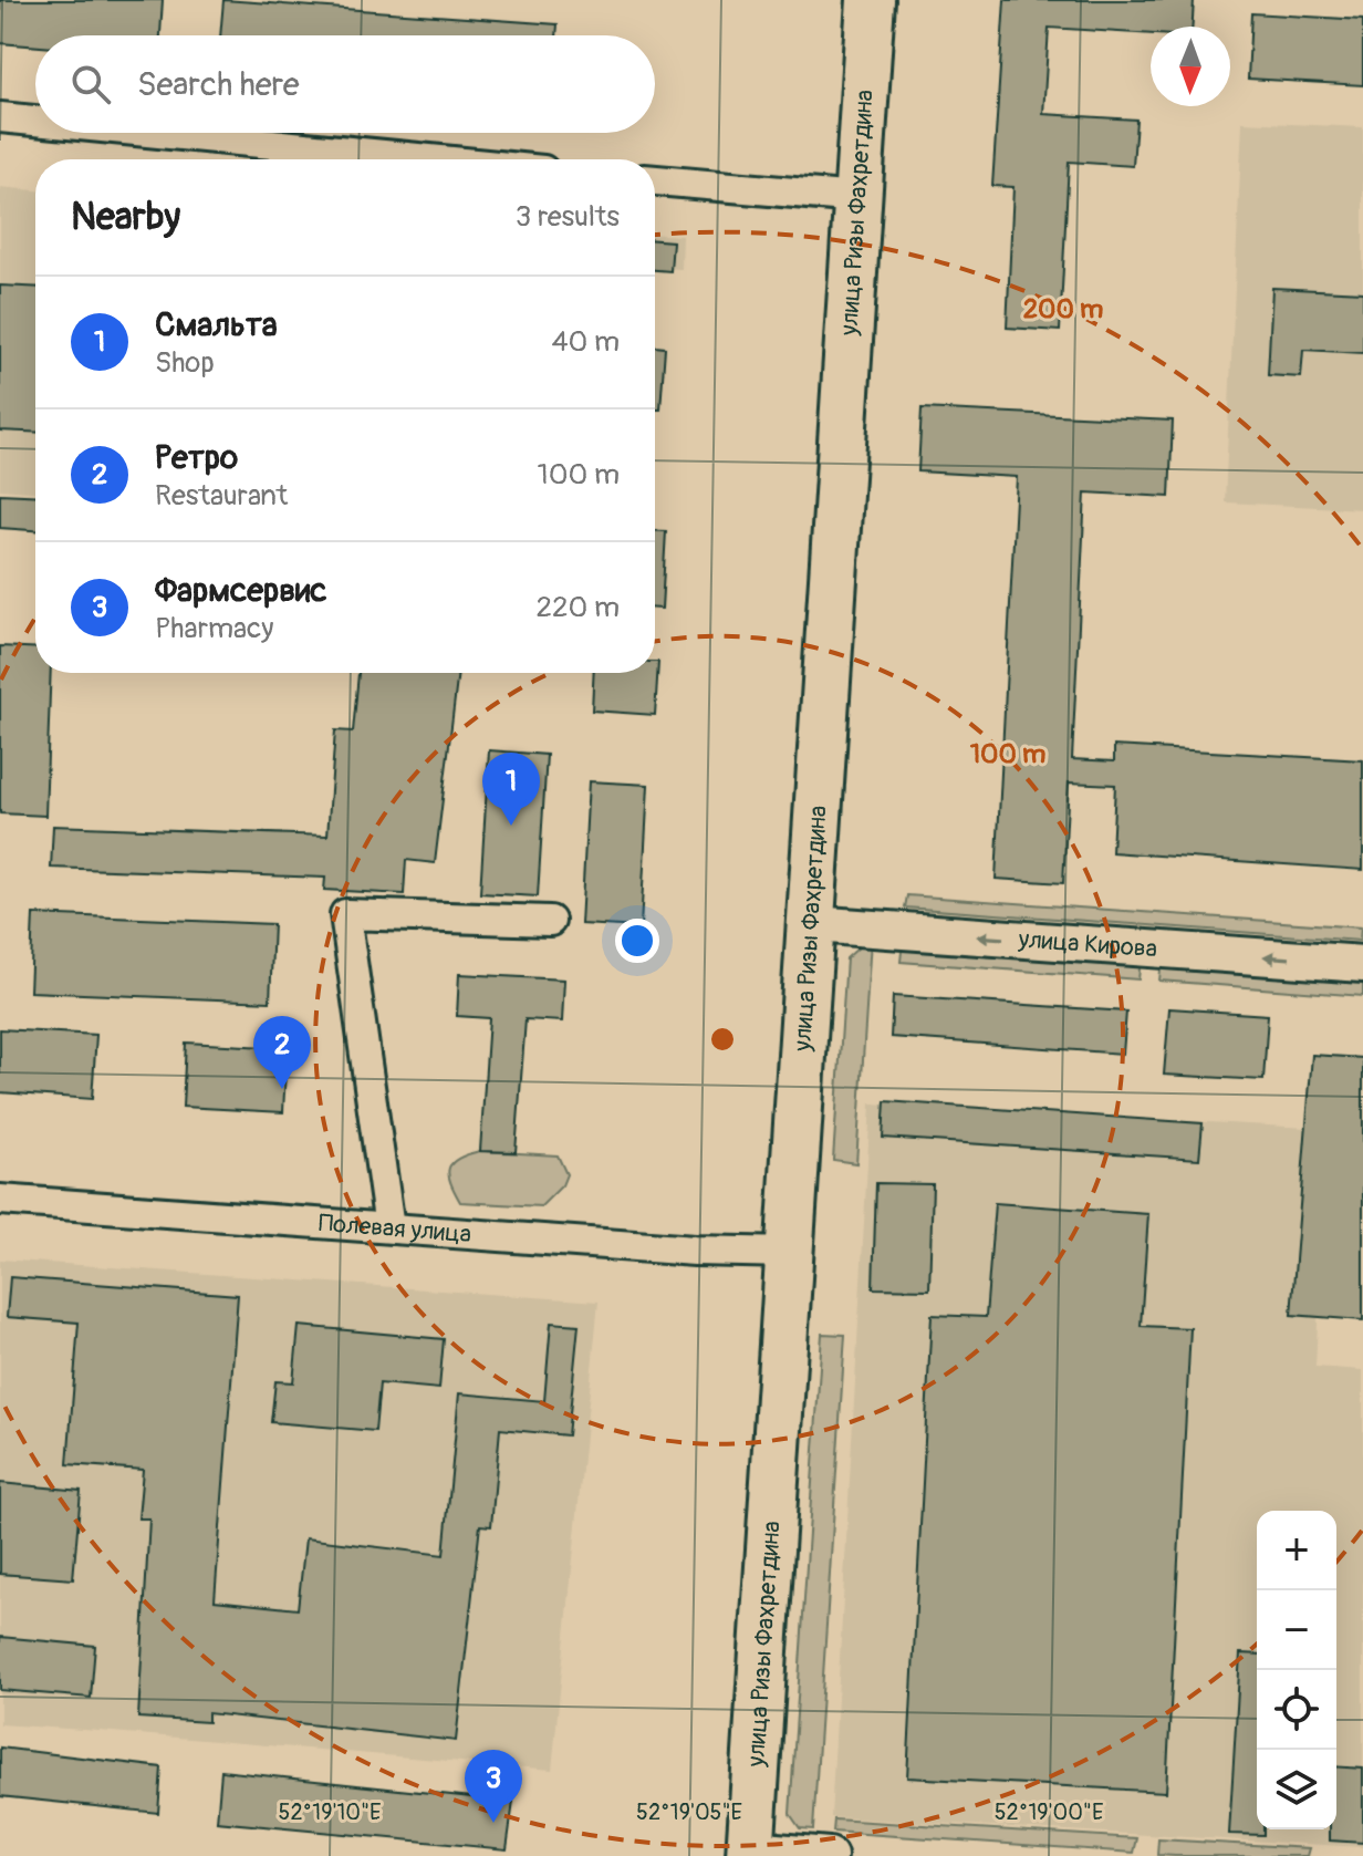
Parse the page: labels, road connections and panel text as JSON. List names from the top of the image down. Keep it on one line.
{"streets":{"main road":["улица Ризы Фахретдина"],"street":["улица Кирова","Полевая улица"]},"crossings":[["улица Ризы Фахретдина","улица Кирова"],["улица Ризы Фахретдина","Полевая улица"]],"one_way":["улица Кирова"],"north":"bottom","page":{"search":"Search here","heading":["Nearby","3 results"],"list":[{"mark":"1","name":"Смальта","note":"Shop","value":"40 m"},{"mark":"2","name":"Ретро","note":"Restaurant","value":"100 m"},{"mark":"3","name":"Фармсервис","note":"Pharmacy","value":"220 m"}],"pins":["1","2","3"],"map_buttons":["+","−"]},"coordinates":["52°19'10\"E","52°19'05\"E","52°19'00\"E"],"rings":["200 m","100 m"]}
